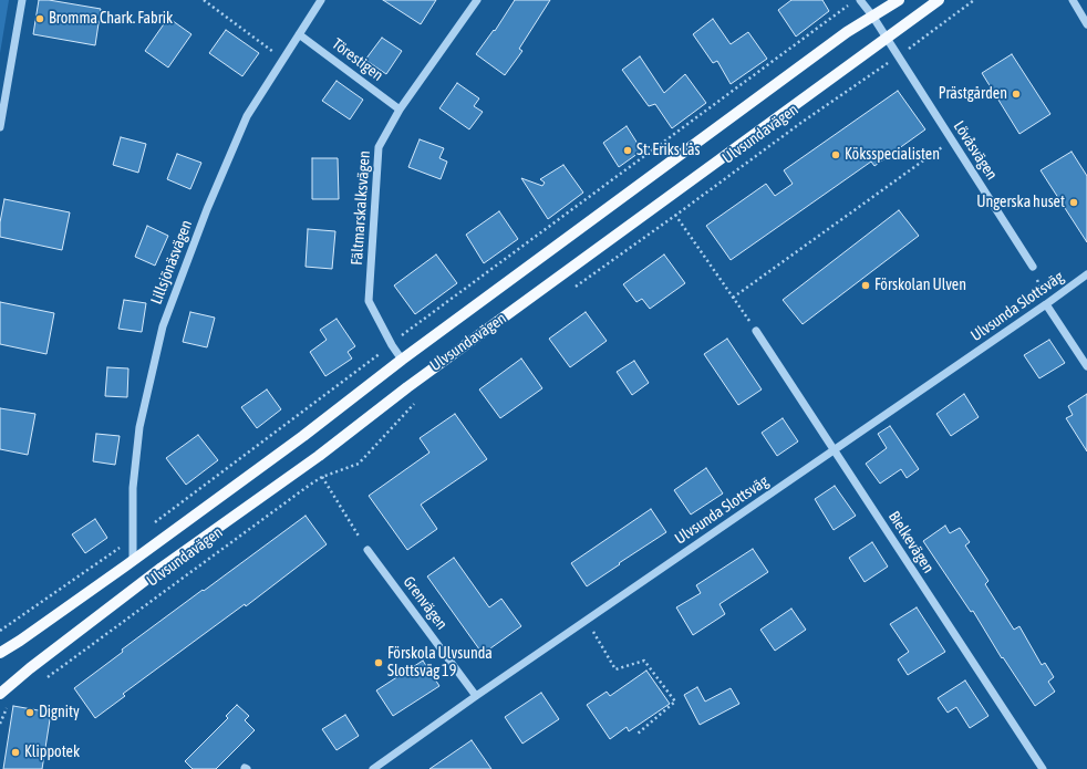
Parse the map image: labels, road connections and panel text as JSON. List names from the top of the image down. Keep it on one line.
{"streets":{"main road":["Ulvsundavägen"],"street":["Törestigen","Lövåsvägen","Fältmarskalksvägen","Lillsjönäsvägen","Ulvsunda Slottsväg","Bielkevägen","Grenvägen"]},"crossings":[["Törestigen","Fältmarskalksvägen"],["Törestigen","Lillsjönäsvägen"],["Ulvsundavägen","Lövåsvägen"],["Ulvsundavägen","Fältmarskalksvägen"],["Ulvsundavägen","Lillsjönäsvägen"],["Ulvsunda Slottsväg","Bielkevägen"],["Ulvsunda Slottsväg","Grenvägen"]],"places":["Bromma Chark. Fabrik","Prästgården","St: Eriks Lås","Köksspecialisten","Ungerska huset","Förskolan Ulven","Förskola Ulvsunda Slottsväg 19","Dignity","Klippotek"]}
